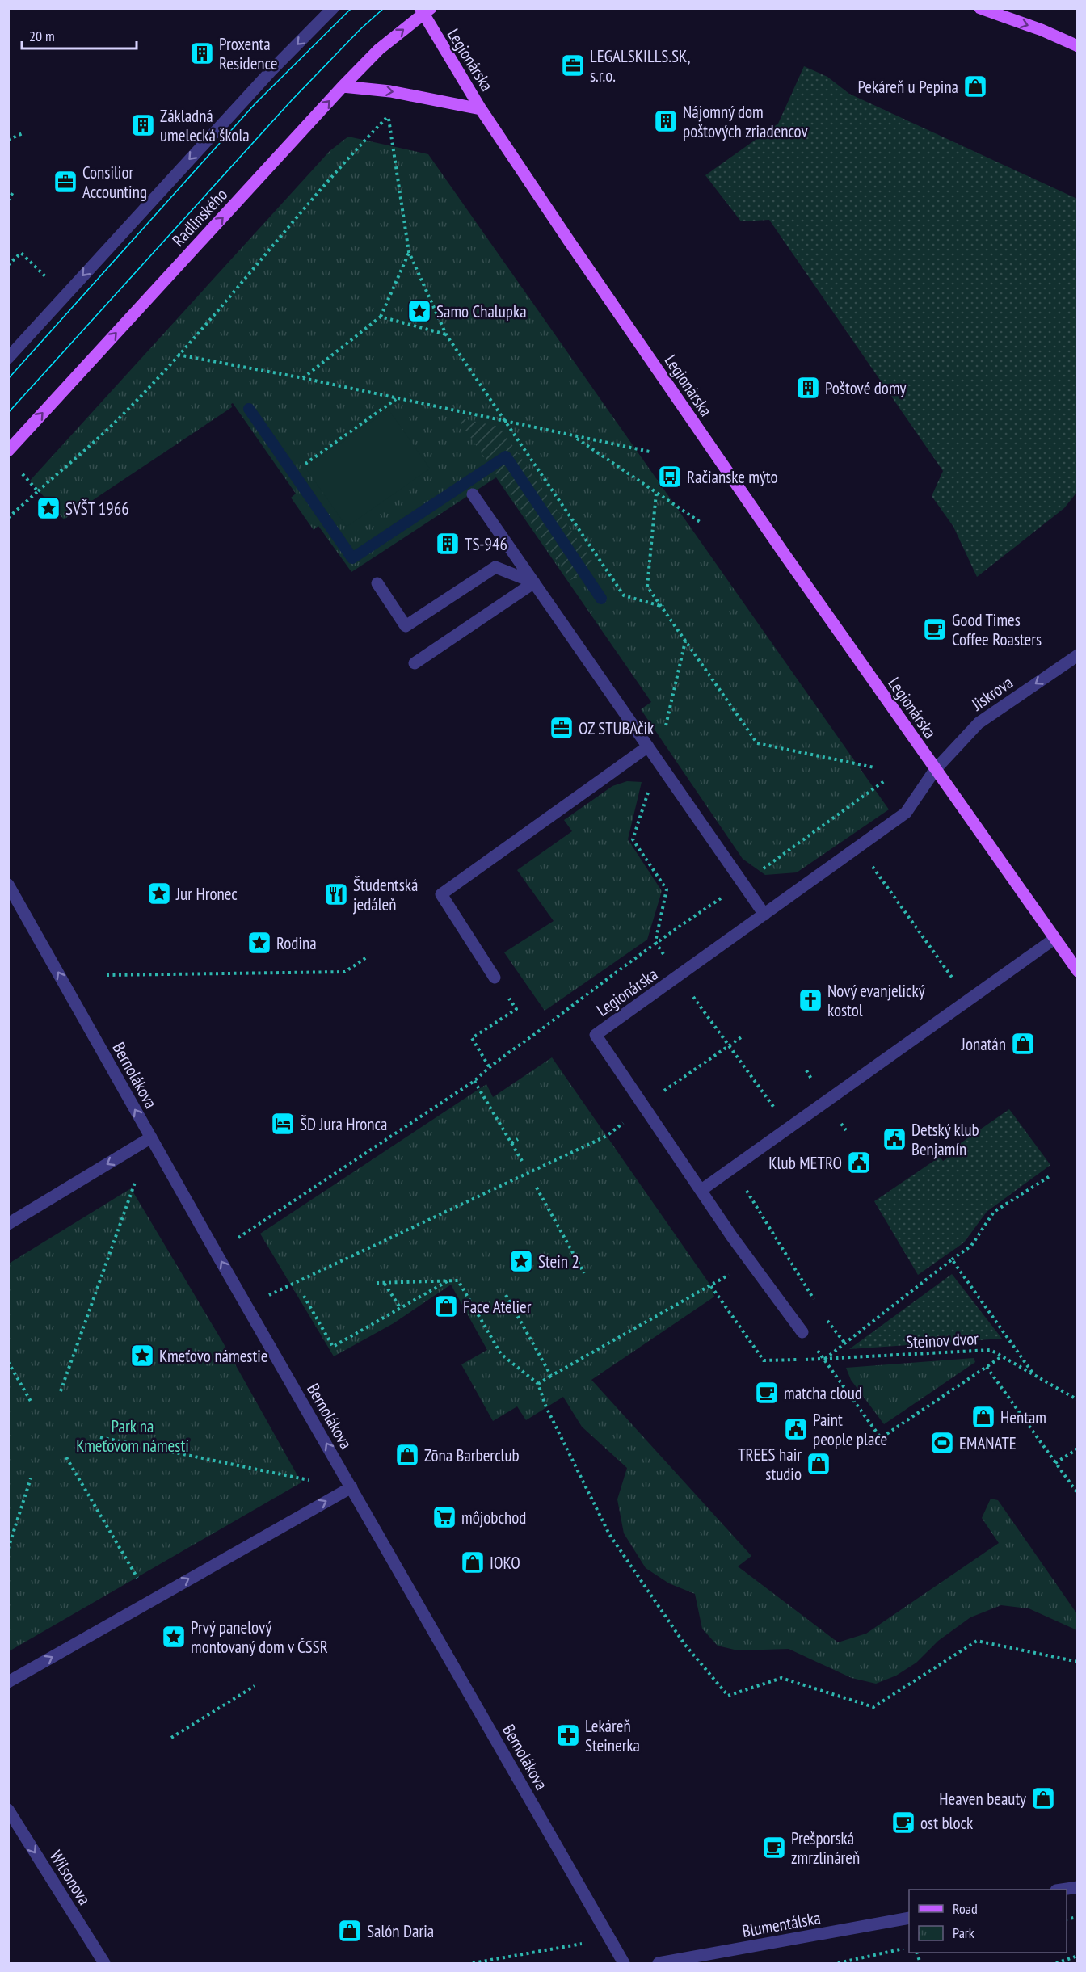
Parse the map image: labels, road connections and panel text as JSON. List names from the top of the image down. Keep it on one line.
{"streets":{"main road":["Legionárska","Radlinského"],"street":["Jiskrova","Bernolákova","Wilsonova","Blumentálska"],"path":["Steinov dvor"]},"crossings":[["Legionárska","Radlinského"],["Legionárska","Jiskrova"]],"one_way":["Radlinského","Jiskrova","Bernolákova","Wilsonova"],"parks":["Park na Kmeťovom námestí"],"places":{"building":["Proxenta Residence","Nájomný dom poštových zriadencov","Základná umelecká škola","Poštové domy","TS-946"],"office":["LEGALSKILLS.SK, s.r.o.","Consilior Accounting","OZ STUBAčik"],"shop":["Pekáreň u Pepina","Jonatán","Face Atelier","Hentam","Zōna Barberclub","TREES hair studio","IOKO","Heaven beauty","Salón Daria"],"place":["Samo Chalupka","SVŠT 1966","Jur Hronec","Rodina","Stein 2","Kmeťovo námestie","Prvý panelový montovaný dom v ČSSR"],"bus stop":["Račianske mýto"],"cafe":["Good Times Coffee Roasters","matcha cloud","ost block","Prešporská zmrzlináreň"],"restaurant":["Študentská jedáleň"],"church":["Nový evanjelický kostol"],"hotel":["ŠD Jura Hronca"],"public building":["Detský klub Benjamín","Klub METRO","Paint people place"],"sports":["EMANATE"],"supermarket":["môjobchod"],"pharmacy":["Lekáreň Steinerka"]},"legend":["Road","Park"],"scale_bar":"20 m"}
